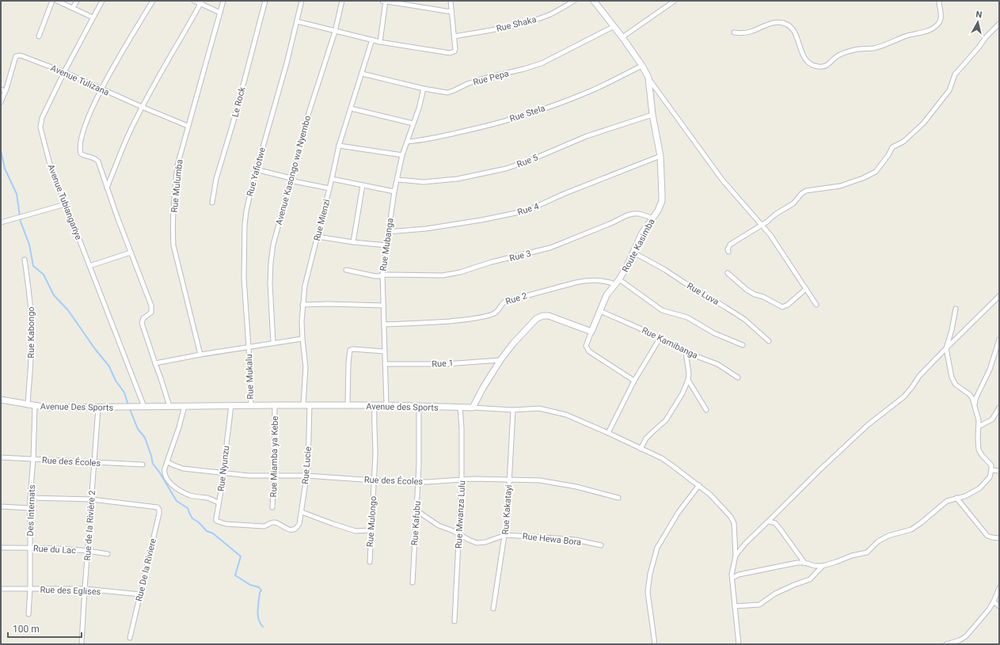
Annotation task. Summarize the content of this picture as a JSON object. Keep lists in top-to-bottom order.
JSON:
{
  "streets": {
    "street": [
      "Rue Shaka",
      "Rue Pepa",
      "Avenue Tulizana",
      "Le Rock",
      "Rue Stela",
      "Rue 5",
      "Avenue Kasongo wa Nyembo",
      "Rue Yafiotwe",
      "Rue Mulumba",
      "Avenue Tubiangariye",
      "Rue 4",
      "Rue Mienzi",
      "Rue Mubanga",
      "Route Kasimba",
      "Rue 3",
      "Rue Luva",
      "Rue 2",
      "Rue Kabongo",
      "Rue Kamibanga",
      "Rue 1",
      "Rue Mukalu",
      "Avenue Des Sports",
      "Avenue des Sports",
      "Rue Miamba ya Kebe",
      "Rue des Écoles",
      "Rue Lucie",
      "Rue Nyunzu",
      "Rue Kakatayi",
      "Des Internats",
      "Rue Mwanza Lulu",
      "Rue Mulongo",
      "Rue Kafubu",
      "Rue de la Rivière 2",
      "Rue Hewa Bora",
      "Rue du Lac",
      "Rue De la Riviere",
      "Rue des Eglises"
    ]
  },
  "crossings": [
    ["Rue Pepa", "Rue Mienzi"],
    ["Rue Pepa", "Rue Mubanga"],
    ["Rue Pepa", "Route Kasimba"],
    ["Avenue Tulizana", "Rue Mulumba"],
    ["Avenue Tulizana", "Avenue Tubiangariye"],
    ["Rue Stela", "Rue Mubanga"],
    ["Rue Stela", "Route Kasimba"],
    ["Rue 5", "Rue Mubanga"],
    ["Rue 5", "Route Kasimba"],
    ["Rue Yafiotwe", "Rue Mukalu"],
    ["Avenue Tubiangariye", "Avenue des Sports"],
    ["Rue 4", "Rue Mubanga"],
    ["Rue 4", "Route Kasimba"],
    ["Rue Mienzi", "Avenue des Sports"],
    ["Rue Mienzi", "Rue Lucie"],
    ["Rue Mubanga", "Rue 3"],
    ["Rue Mubanga", "Rue 2"],
    ["Rue Mubanga", "Rue 1"],
    ["Rue Mubanga", "Avenue des Sports"],
    ["Route Kasimba", "Rue 3"],
    ["Route Kasimba", "Rue Luva"],
    ["Route Kasimba", "Rue 2"],
    ["Route Kasimba", "Rue Kamibanga"],
    ["Rue Kabongo", "Avenue Des Sports"],
    ["Rue Kabongo", "Avenue des Sports"],
    ["Rue Mukalu", "Avenue des Sports"],
    ["Avenue Des Sports", "Avenue des Sports"],
    ["Avenue Des Sports", "Des Internats"],
    ["Avenue Des Sports", "Rue de la Rivière 2"],
    ["Avenue des Sports", "Rue Miamba ya Kebe"],
    ["Avenue des Sports", "Rue Lucie"],
    ["Avenue des Sports", "Rue Nyunzu"],
    ["Avenue des Sports", "Rue Kakatayi"],
    ["Avenue des Sports", "Rue Mwanza Lulu"],
    ["Avenue des Sports", "Rue Mulongo"],
    ["Avenue des Sports", "Rue Kafubu"],
    ["Rue Miamba ya Kebe", "Rue des Écoles"],
    ["Rue des Écoles", "Rue Lucie"],
    ["Rue des Écoles", "Rue Nyunzu"],
    ["Rue des Écoles", "Rue Kakatayi"],
    ["Rue des Écoles", "Des Internats"],
    ["Rue des Écoles", "Rue Mwanza Lulu"],
    ["Rue des Écoles", "Rue Mulongo"],
    ["Rue des Écoles", "Rue Kafubu"],
    ["Rue des Écoles", "Rue de la Rivière 2"],
    ["Rue Lucie", "Rue Nyunzu"],
    ["Rue Kakatayi", "Rue Hewa Bora"],
    ["Des Internats", "Rue du Lac"],
    ["Des Internats", "Rue des Eglises"],
    ["Rue Mwanza Lulu", "Rue Hewa Bora"],
    ["Rue Kafubu", "Rue Hewa Bora"],
    ["Rue de la Rivière 2", "Rue du Lac"],
    ["Rue de la Rivière 2", "Rue De la Riviere"],
    ["Rue de la Rivière 2", "Rue des Eglises"],
    ["Rue De la Riviere", "Rue des Eglises"]
  ],
  "scale_bar": "100 m",
  "north": "top"
}
